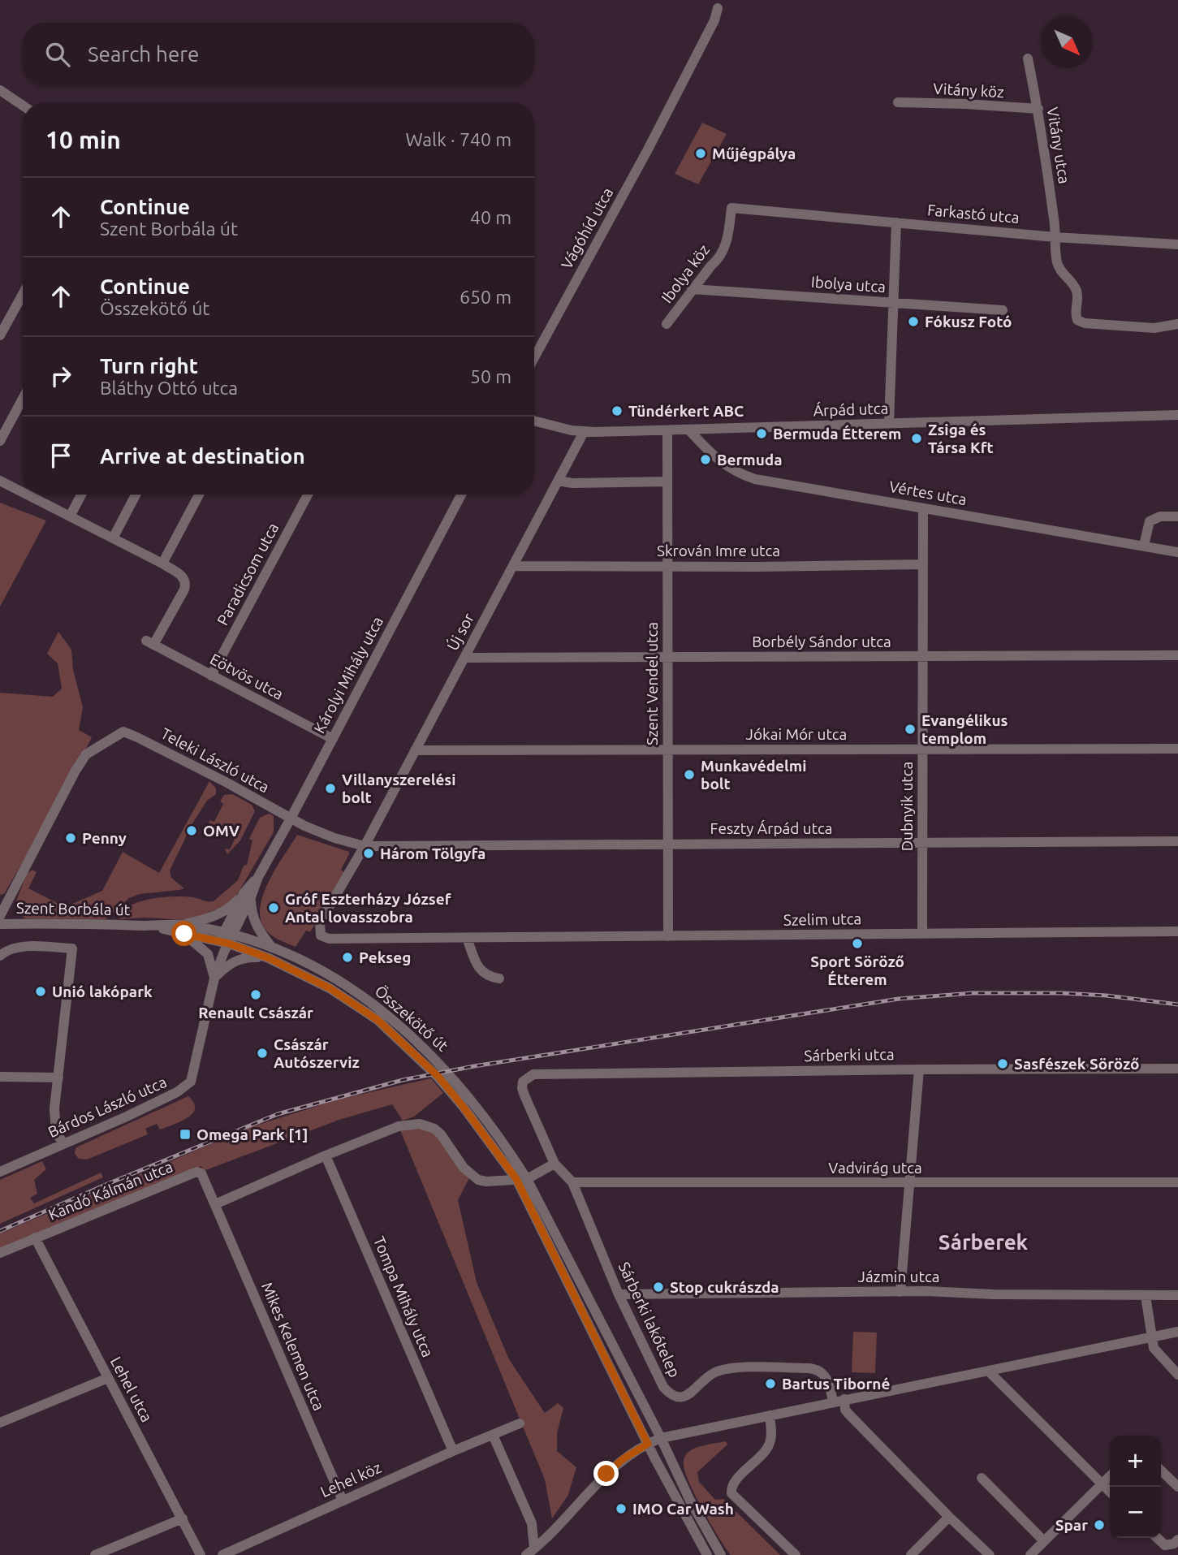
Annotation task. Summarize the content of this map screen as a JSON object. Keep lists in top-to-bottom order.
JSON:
{
  "streets": {
    "street": [
      "Vitány köz",
      "Vitány utca",
      "Farkastó utca",
      "Vágóhíd utca",
      "Ibolya köz",
      "Ibolya utca",
      "Árpád utca",
      "Vértes utca",
      "Skrován Imre utca",
      "Paradicsom utca",
      "Új sor",
      "Borbély Sándor utca",
      "Károlyi Mihály utca",
      "Eötvös utca",
      "Szent Vendel utca",
      "Jókai Mór utca",
      "Teleki László utca",
      "Dubnyik utca",
      "Feszty Árpád utca",
      "Szent Borbála út",
      "Szelim utca",
      "Összekötő út",
      "Sárberki utca",
      "Bárdos László utca",
      "Vadvirág utca",
      "Kandó Kálmán utca",
      "Jázmin utca",
      "Tompa Mihály utca",
      "Sárberki lakótelep",
      "Mikes Kelemen utca",
      "Lehel utca",
      "Lehel köz"
    ]
  },
  "crossings": [
    ["Vitány köz", "Vitány utca"],
    ["Vitány utca", "Farkastó utca"],
    ["Farkastó utca", "Ibolya köz"],
    ["Ibolya köz", "Ibolya utca"],
    ["Árpád utca", "Vértes utca"],
    ["Árpád utca", "Új sor"],
    ["Árpád utca", "Szent Vendel utca"],
    ["Vértes utca", "Dubnyik utca"],
    ["Skrován Imre utca", "Új sor"],
    ["Skrován Imre utca", "Szent Vendel utca"],
    ["Skrován Imre utca", "Dubnyik utca"],
    ["Paradicsom utca", "Eötvös utca"],
    ["Új sor", "Borbély Sándor utca"],
    ["Új sor", "Jókai Mór utca"],
    ["Új sor", "Teleki László utca"],
    ["Új sor", "Feszty Árpád utca"],
    ["Új sor", "Szelim utca"],
    ["Borbély Sándor utca", "Szent Vendel utca"],
    ["Borbély Sándor utca", "Dubnyik utca"],
    ["Károlyi Mihály utca", "Eötvös utca"],
    ["Károlyi Mihály utca", "Teleki László utca"],
    ["Károlyi Mihály utca", "Szent Borbála út"],
    ["Károlyi Mihály utca", "Összekötő út"],
    ["Károlyi Mihály utca", "Bárdos László utca"],
    ["Szent Vendel utca", "Jókai Mór utca"],
    ["Szent Vendel utca", "Feszty Árpád utca"],
    ["Szent Vendel utca", "Szelim utca"],
    ["Jókai Mór utca", "Dubnyik utca"],
    ["Teleki László utca", "Feszty Árpád utca"],
    ["Dubnyik utca", "Feszty Árpád utca"],
    ["Dubnyik utca", "Szelim utca"],
    ["Szent Borbála út", "Összekötő út"],
    ["Sárberki utca", "Sárberki lakótelep"],
    ["Vadvirág utca", "Sárberki lakótelep"],
    ["Kandó Kálmán utca", "Mikes Kelemen utca"],
    ["Kandó Kálmán utca", "Lehel utca"],
    ["Jázmin utca", "Sárberki lakótelep"],
    ["Tompa Mihály utca", "Lehel köz"],
    ["Mikes Kelemen utca", "Lehel köz"]
  ],
  "districts": ["Sárberek"],
  "places": {
    "other": [
      "Műjégpálya",
      "Fókusz Fotó",
      "Tündérkert ABC",
      "Bermuda Étterem",
      "Zsiga és Társa Kft",
      "Bermuda",
      "Evangélikus templom",
      "Munkavédelmi bolt",
      "Villanyszerelési bolt",
      "OMV",
      "Penny",
      "Három Tölgyfa",
      "Gróf Eszterházy József Antal lovasszobra",
      "Sport Söröző Étterem",
      "Pekseg",
      "Unió lakópark",
      "Renault Császár",
      "Császár Autószerviz",
      "Sasfészek Söröző",
      "Stop cukrászda",
      "Bartus Tiborné",
      "IMO Car Wash",
      "Spar"
    ],
    "transit": ["Omega Park [1]"]
  },
  "north": "bottom right",
  "page": {
    "search": "Search here",
    "heading": ["10 min", "Walk · 740 m"],
    "list": [
      ["Continue", "Szent Borbála út", "40 m"],
      ["Continue", "Összekötő út", "650 m"],
      ["Turn right", "Bláthy Ottó utca", "50 m"],
      "Arrive at destination"
    ],
    "map_buttons": ["+", "−"]
  }
}
